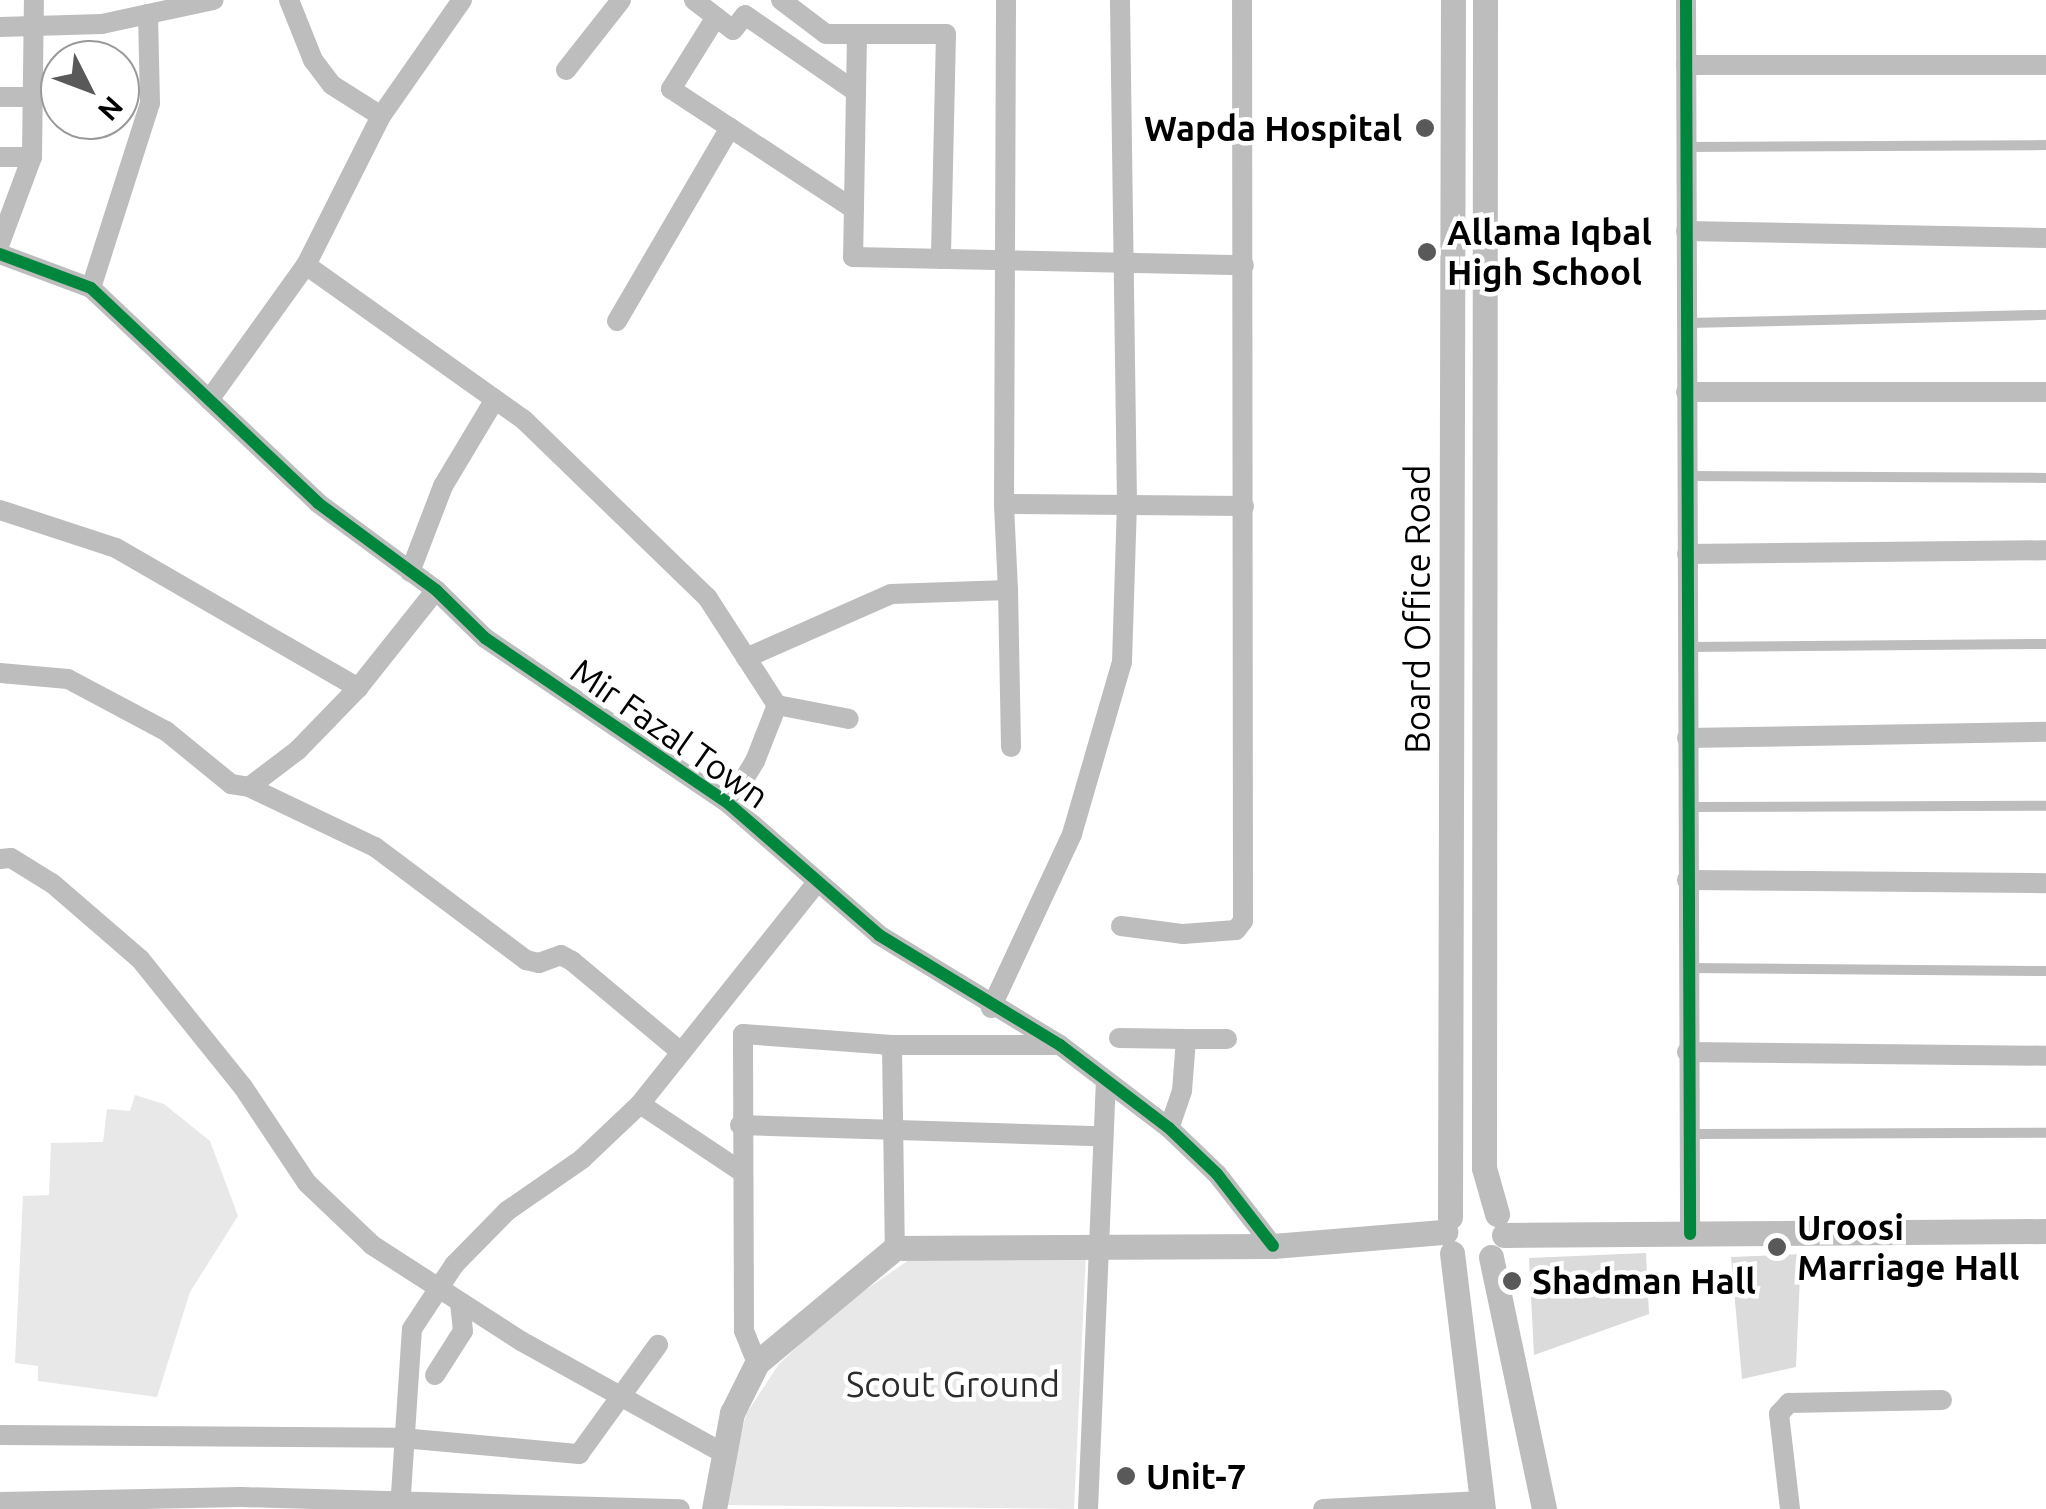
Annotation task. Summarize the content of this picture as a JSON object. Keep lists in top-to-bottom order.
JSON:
{
  "streets": {
    "street": ["Board Office Road", "Mir Fazal Town"]
  },
  "parks": ["Scout Ground"],
  "places": [
    "Wapda Hospital",
    "Allama Iqbal High School",
    "Uroosi Marriage Hall",
    "Shadman Hall",
    "Unit-7"
  ],
  "north": "bottom right"
}
